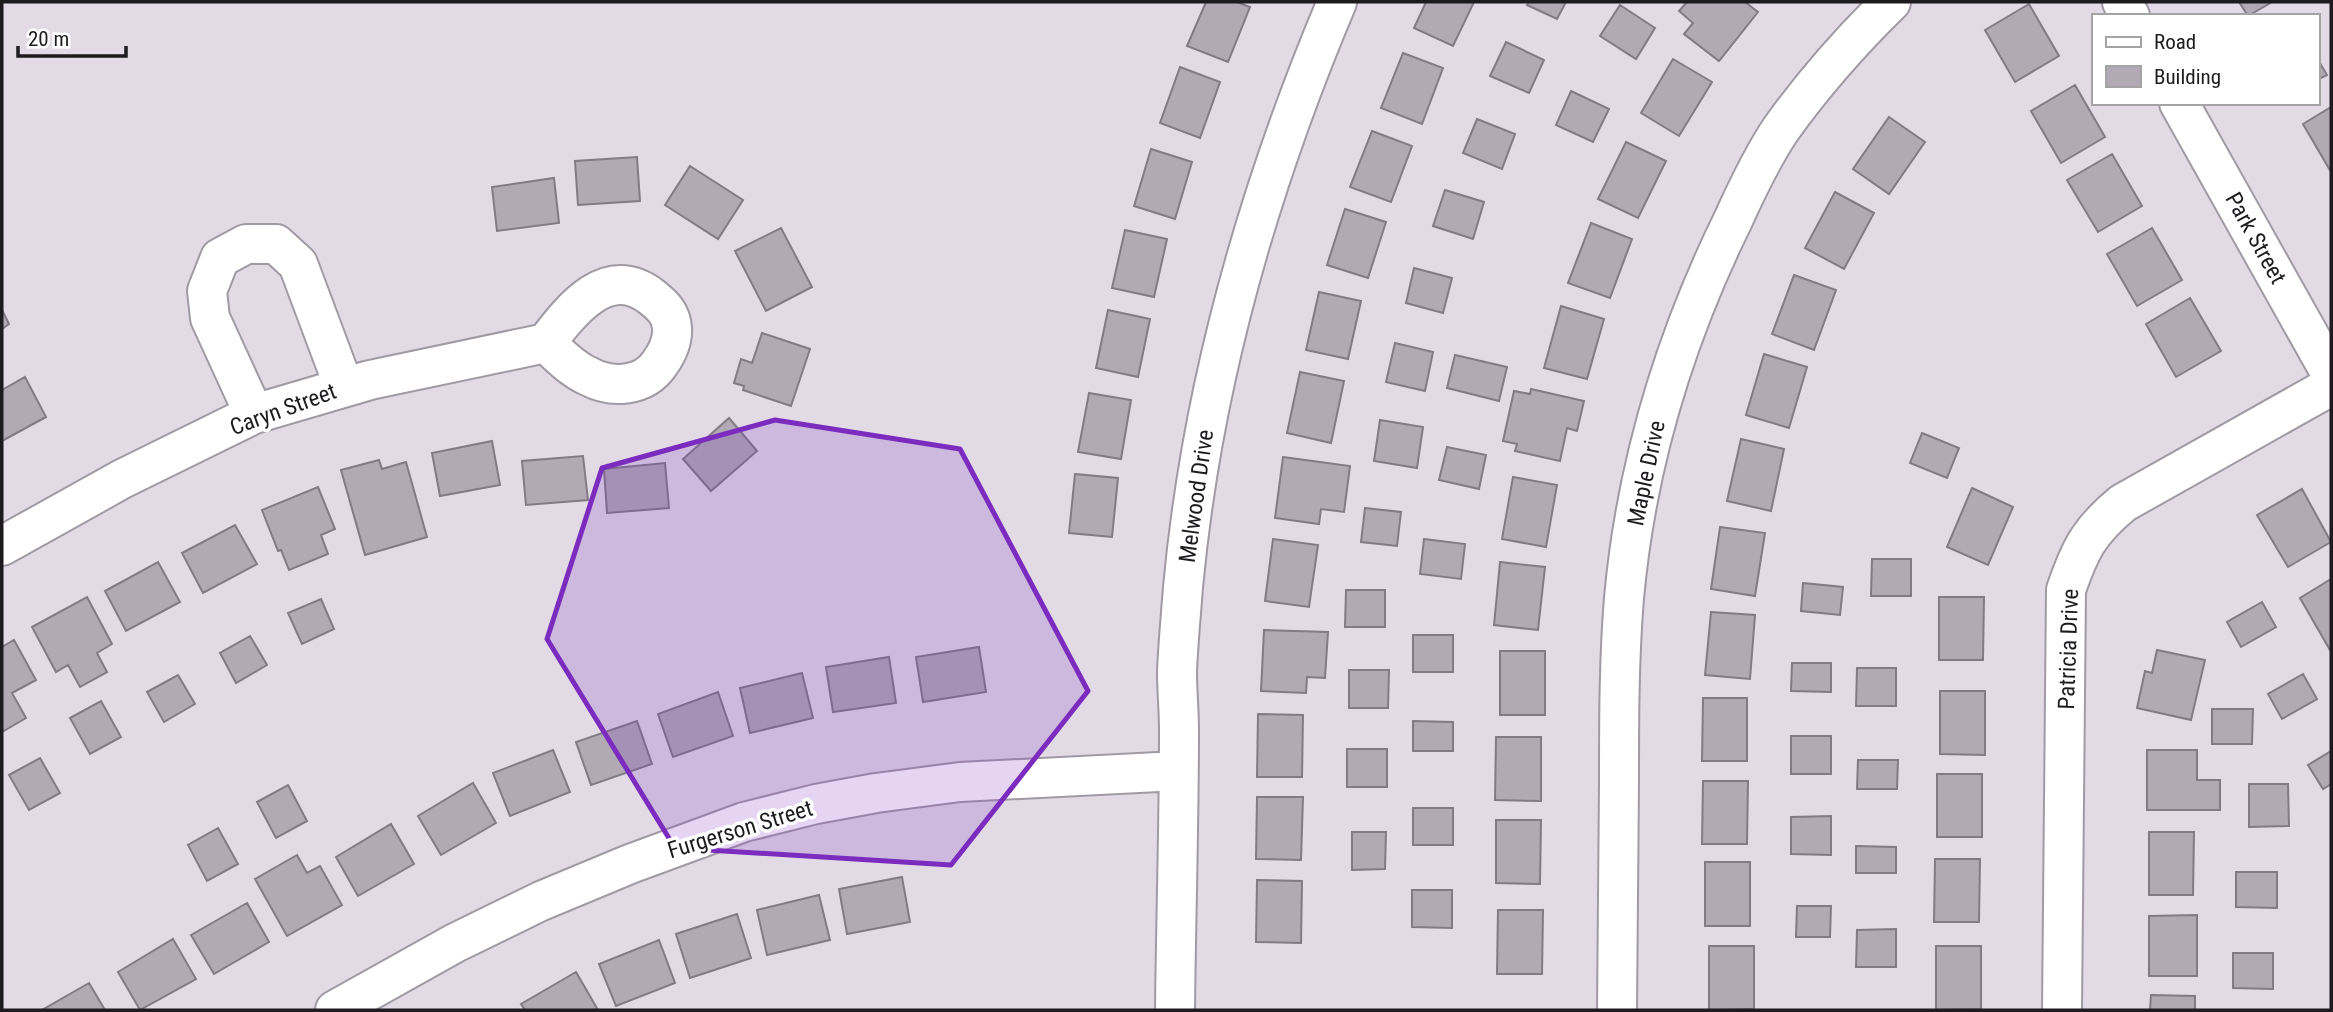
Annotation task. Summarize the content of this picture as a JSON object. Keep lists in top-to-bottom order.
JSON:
{
  "streets": {
    "street": [
      "Park Street",
      "Caryn Street",
      "Maple Drive",
      "Melwood Drive",
      "Patricia Drive",
      "Furgerson Street"
    ]
  },
  "crossings": [
    ["Melwood Drive", "Furgerson Street"]
  ],
  "legend": ["Road", "Building"],
  "scale_bar": "20 m"
}
